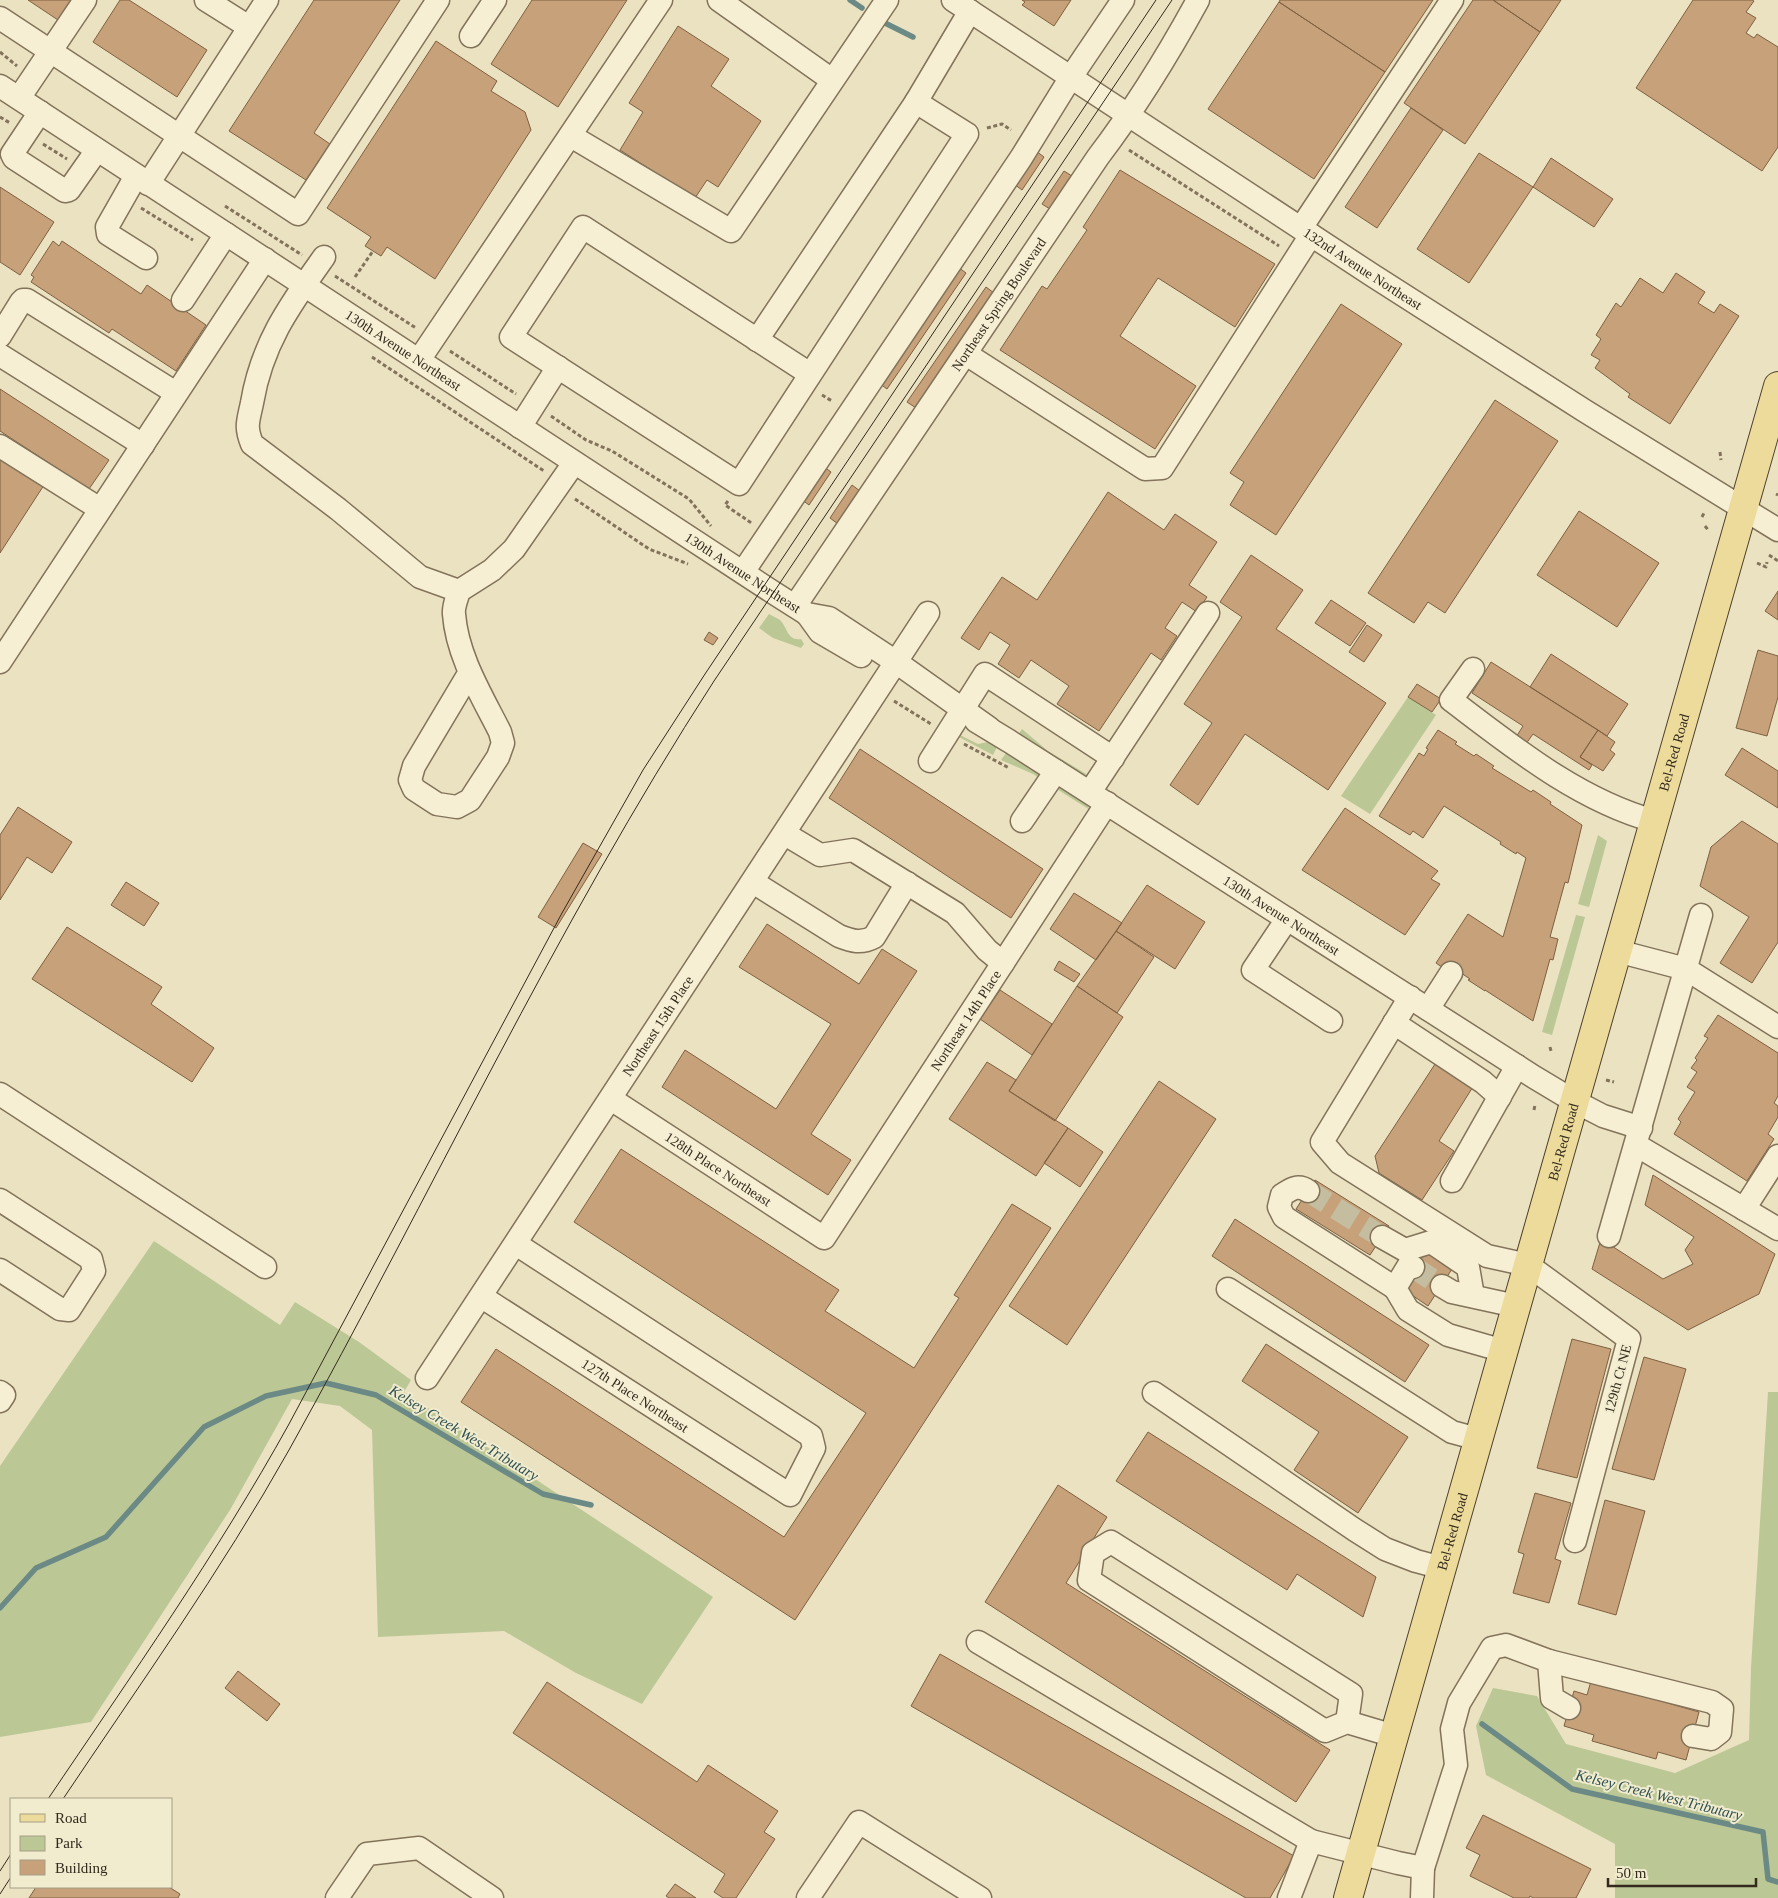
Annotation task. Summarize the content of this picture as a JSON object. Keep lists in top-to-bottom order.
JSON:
{
  "streets": {
    "main road": ["Bel-Red Road"],
    "street": [
      "132nd Avenue Northeast",
      "Northeast Spring Boulevard",
      "130th Avenue Northeast",
      "Northeast 14th Place",
      "Northeast 15th Place",
      "128th Place Northeast",
      "129th Ct NE",
      "127th Place Northeast"
    ]
  },
  "crossings": [
    ["132nd Avenue Northeast", "Northeast Spring Boulevard"],
    ["132nd Avenue Northeast", "Bel-Red Road"],
    ["Northeast Spring Boulevard", "130th Avenue Northeast"],
    ["130th Avenue Northeast", "Bel-Red Road"],
    ["130th Avenue Northeast", "Northeast 14th Place"],
    ["130th Avenue Northeast", "Northeast 15th Place"],
    ["Bel-Red Road", "129th Ct NE"],
    ["Northeast 14th Place", "128th Place Northeast"],
    ["Northeast 15th Place", "128th Place Northeast"],
    ["Northeast 15th Place", "127th Place Northeast"]
  ],
  "water": ["Kelsey Creek West Tributary"],
  "legend": ["Road", "Park", "Building"],
  "scale_bar": "50 m"
}
